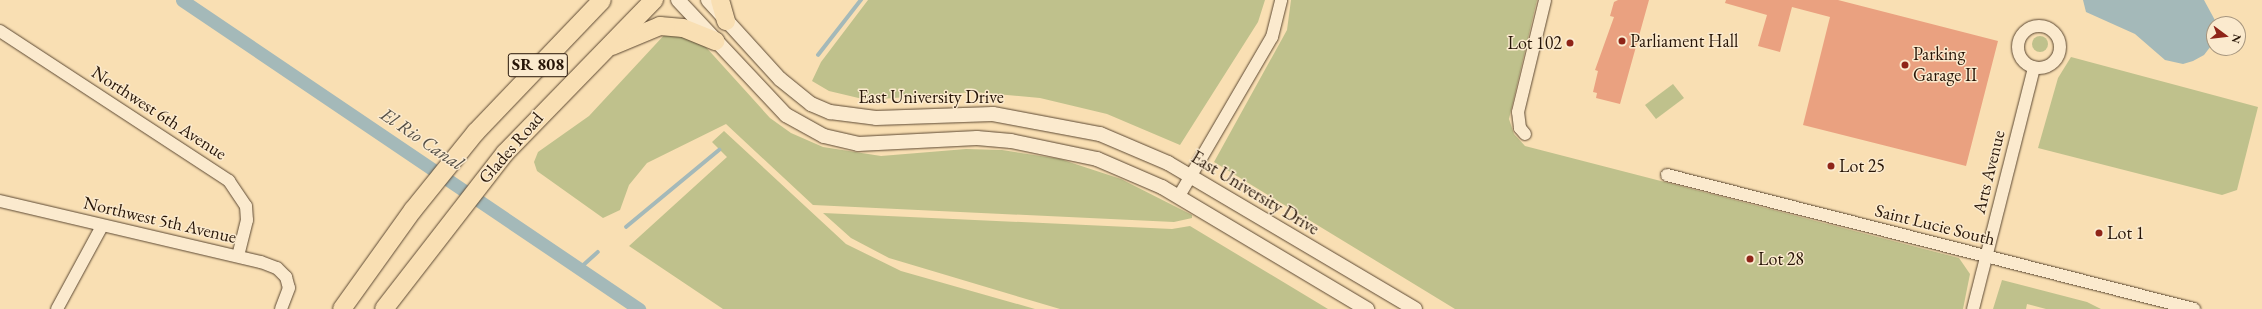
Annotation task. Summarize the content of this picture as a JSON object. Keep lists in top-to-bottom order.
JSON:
{
  "streets": {
    "main road": ["SR 808", "Glades Road"],
    "street": [
      "East University Drive",
      "Northwest 6th Avenue",
      "Arts Avenue",
      "Northwest 5th Avenue",
      "Saint Lucie South"
    ]
  },
  "crossings": [
    ["Northwest 6th Avenue", "Northwest 5th Avenue"],
    ["Arts Avenue", "Saint Lucie South"]
  ],
  "water": ["El Rio Canal"],
  "places": [
    "Parliament Hall",
    "Lot 102",
    "Parking Garage II",
    "Lot 25",
    "Lot 1",
    "Lot 28"
  ],
  "north": "right"
}
